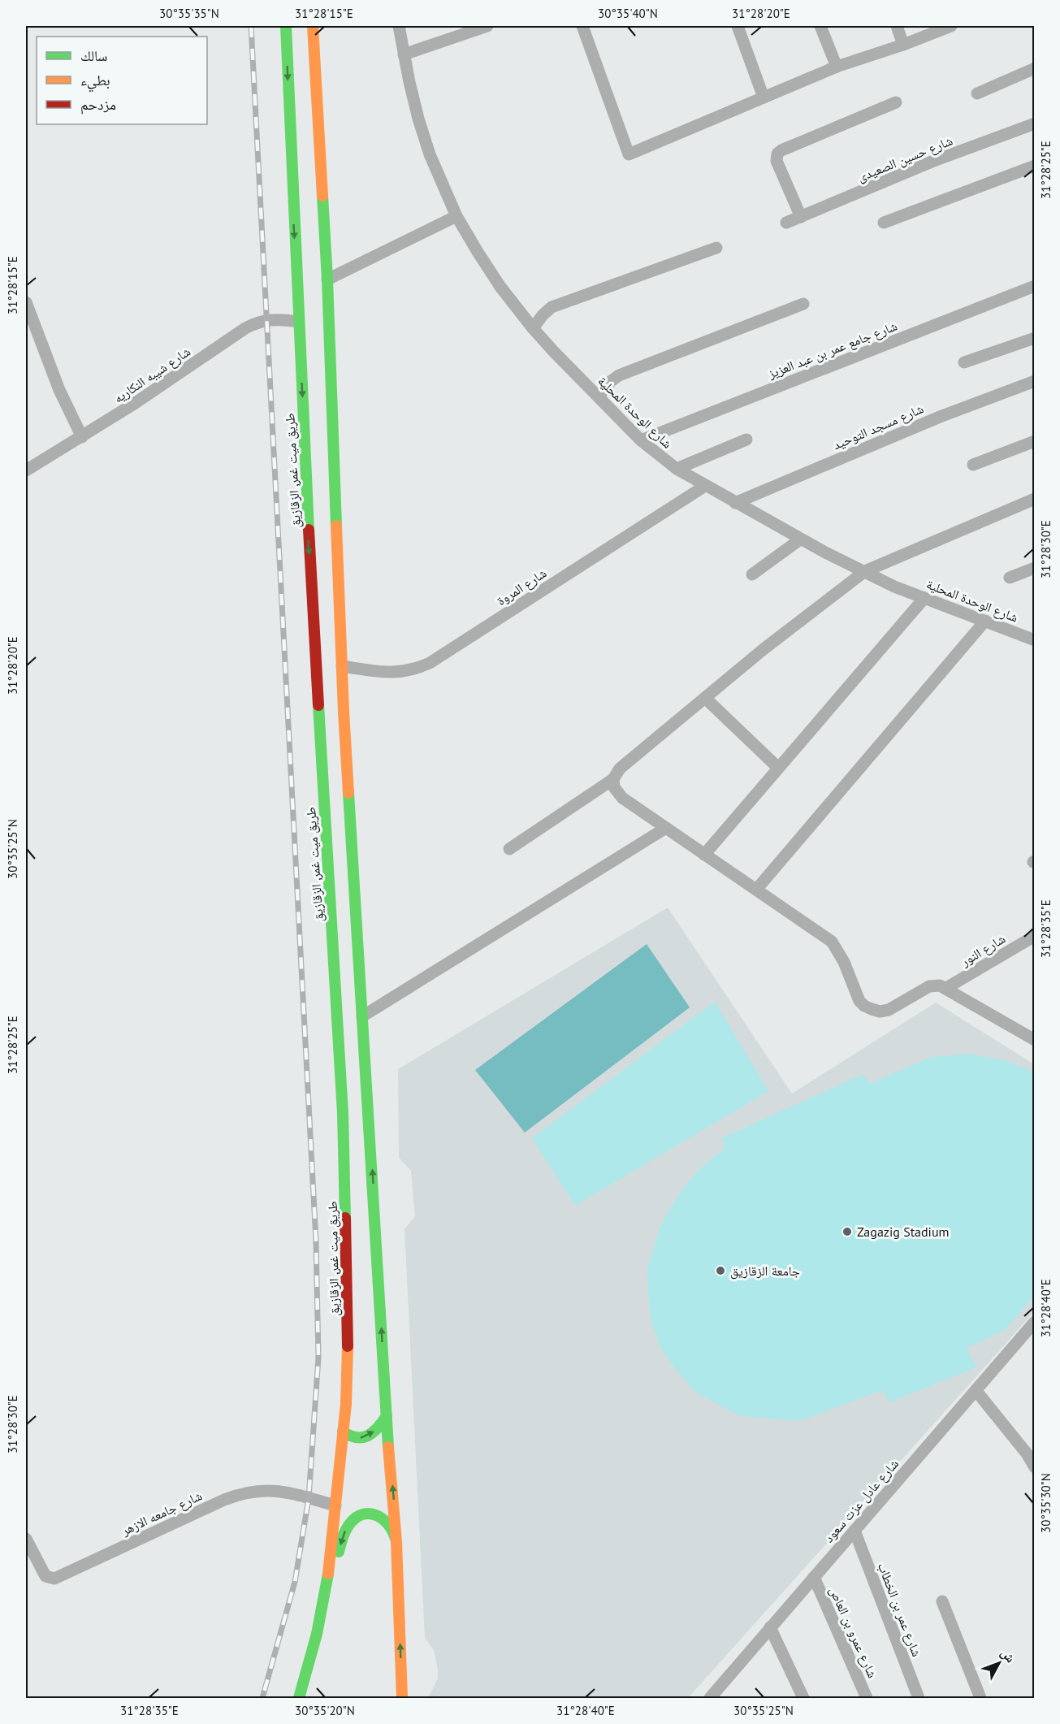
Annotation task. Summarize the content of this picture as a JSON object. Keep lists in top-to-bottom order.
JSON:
{
  "streets": {
    "highway": ["طريق ميت غمر, الزقازيق"],
    "street": [
      "شارع حسين الصعيدى",
      "شارع جامع عمر بن عبد العزيز",
      "شارع شيبه النكاريه",
      "شارع الوحدة المحلية",
      "شارع مسجد التوحيد",
      "شارع المروة",
      "شارع النور",
      "شارع عادل عزت سعود",
      "شارع جامعه الازهر",
      "شارع عمر بن الخطاب",
      "شارع عمرو بن العاص"
    ]
  },
  "crossings": [
    ["شارع جامع عمر بن عبد العزيز", "شارع الوحدة المحلية"],
    ["شارع شيبه النكاريه", "طريق ميت غمر, الزقازيق"],
    ["شارع الوحدة المحلية", "شارع مسجد التوحيد"],
    ["شارع الوحدة المحلية", "شارع المروة"],
    ["طريق ميت غمر, الزقازيق", "شارع جامعه الازهر"],
    ["شارع عادل عزت سعود", "شارع عمر بن الخطاب"],
    ["شارع عادل عزت سعود", "شارع عمرو بن العاص"]
  ],
  "places": ["Zagazig Stadium", "جامعة الزقازيق"],
  "legend": ["سالك", "بطيء", "مزدحم"],
  "north": "top right",
  "coordinates": [
    "30°35'35\"N",
    "31°28'15\"E",
    "30°35'40\"N",
    "31°28'20\"E",
    "31°28'25\"E",
    "31°28'30\"E",
    "30°35'25\"N",
    "31°28'35\"E",
    "31°28'40\"E",
    "30°35'30\"N",
    "30°35'20\"N"
  ]
}
